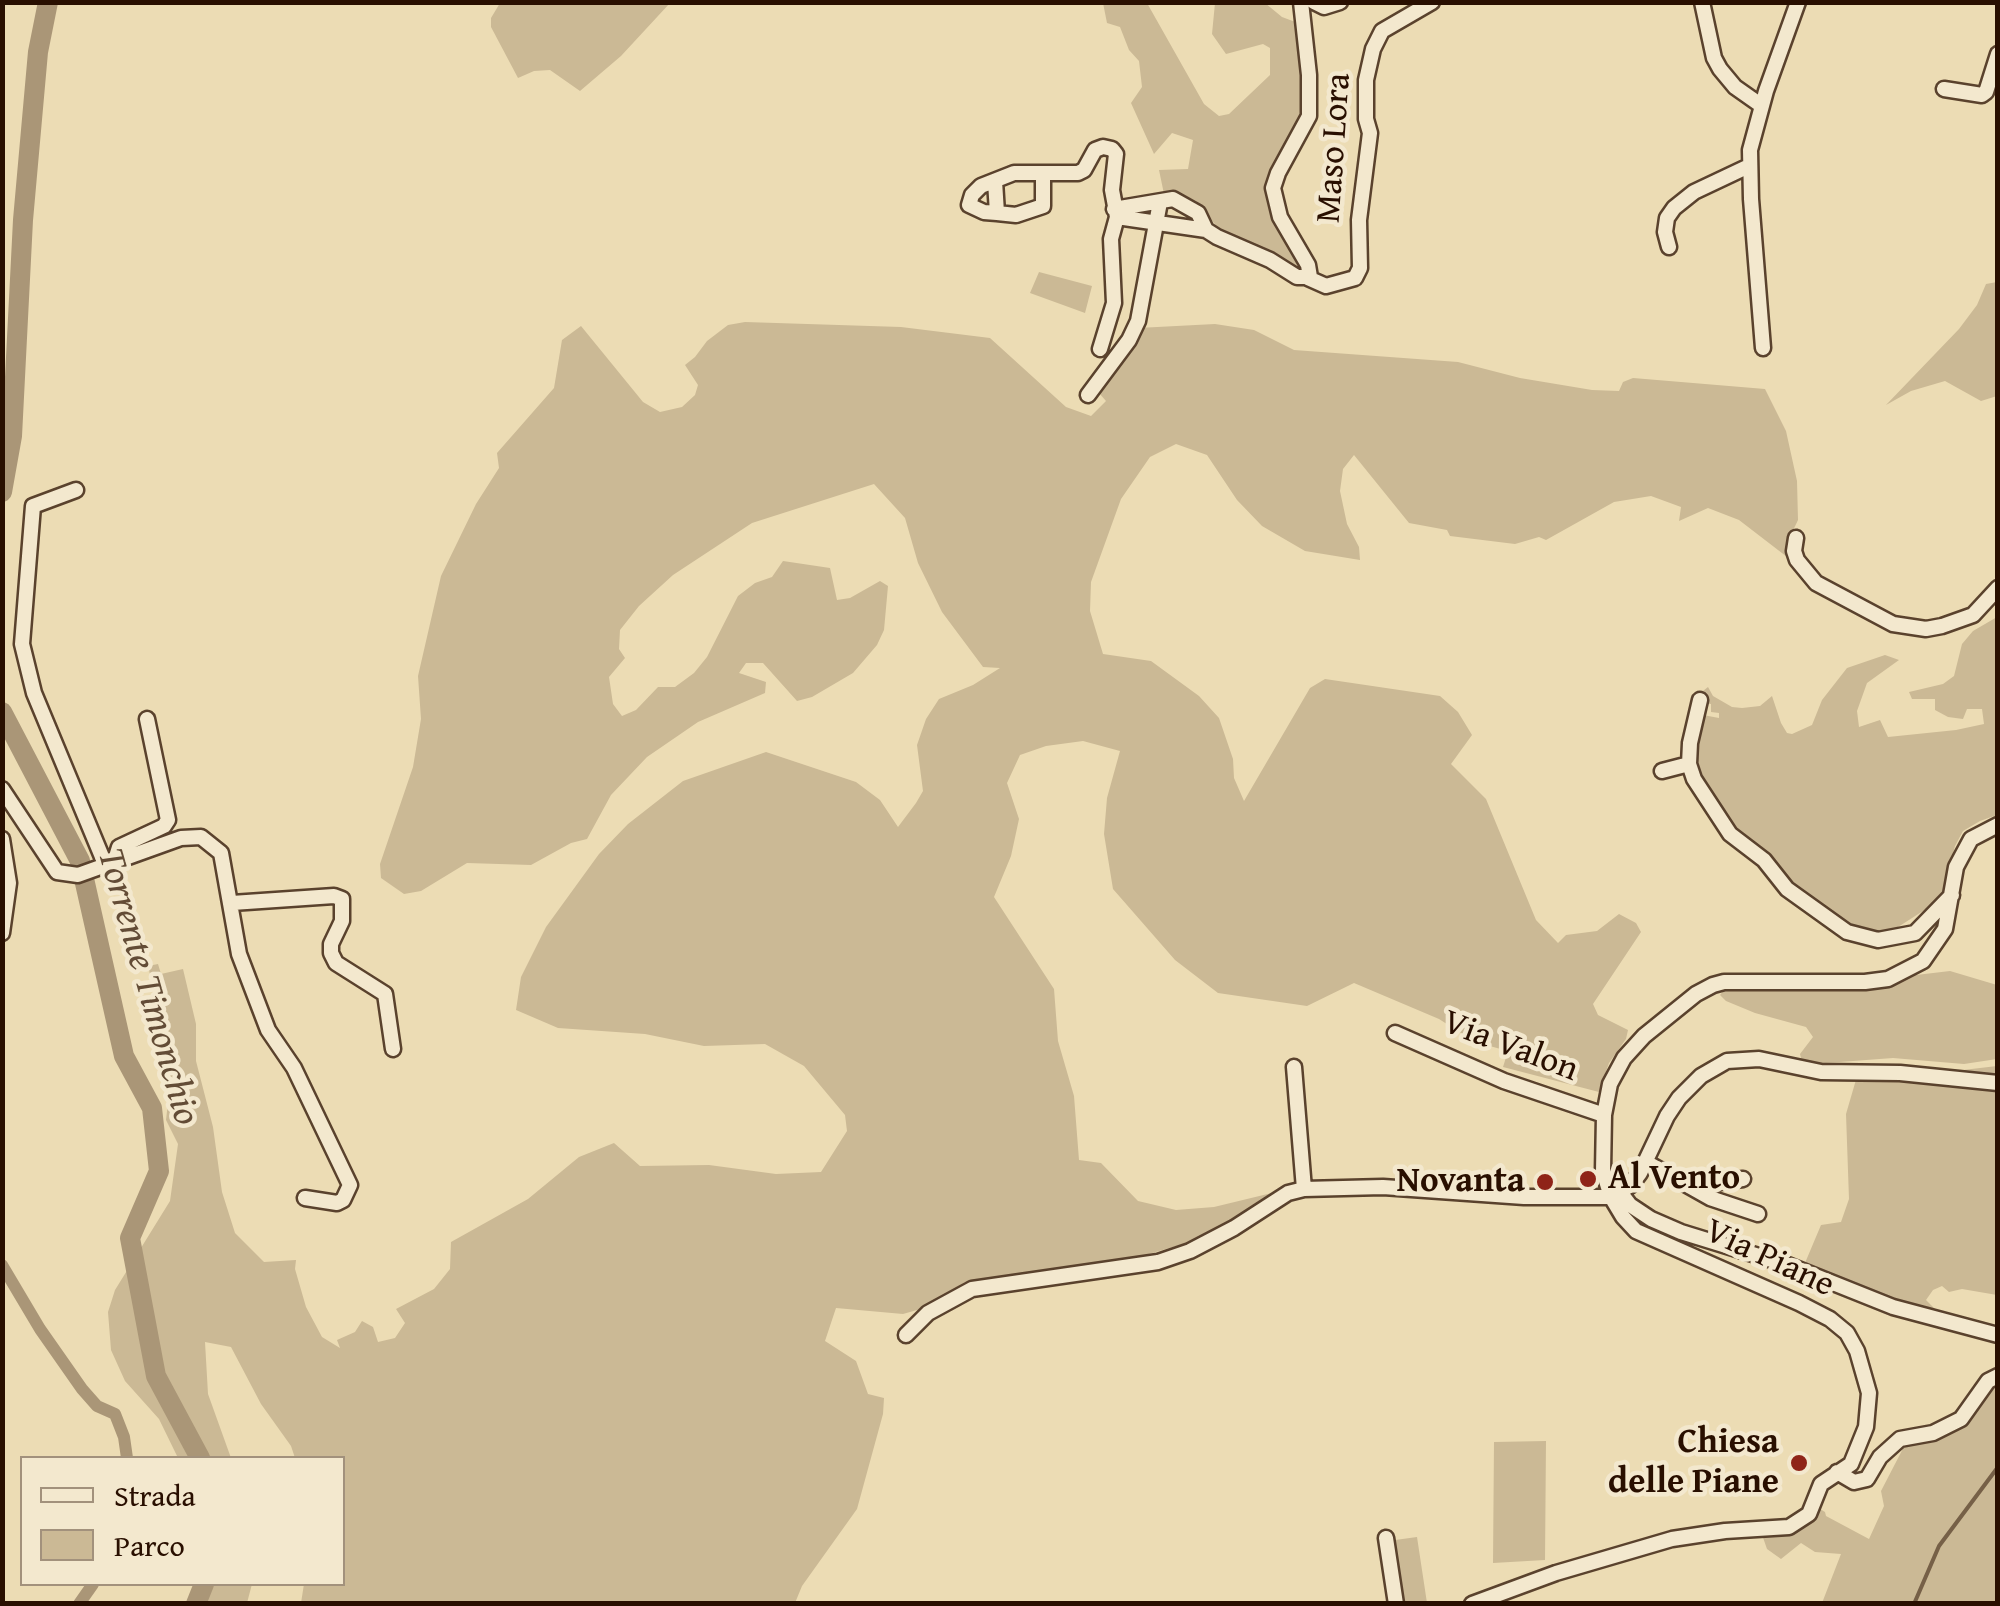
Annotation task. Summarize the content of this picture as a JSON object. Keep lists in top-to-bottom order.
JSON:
{
  "streets": {
    "street": ["Maso Lora", "Via Valon", "Via Piane"]
  },
  "water": ["Torrente Timonchio"],
  "places": ["Al Vento", "Novanta", "Chiesa delle Piane"],
  "legend": ["Strada", "Parco"]
}
